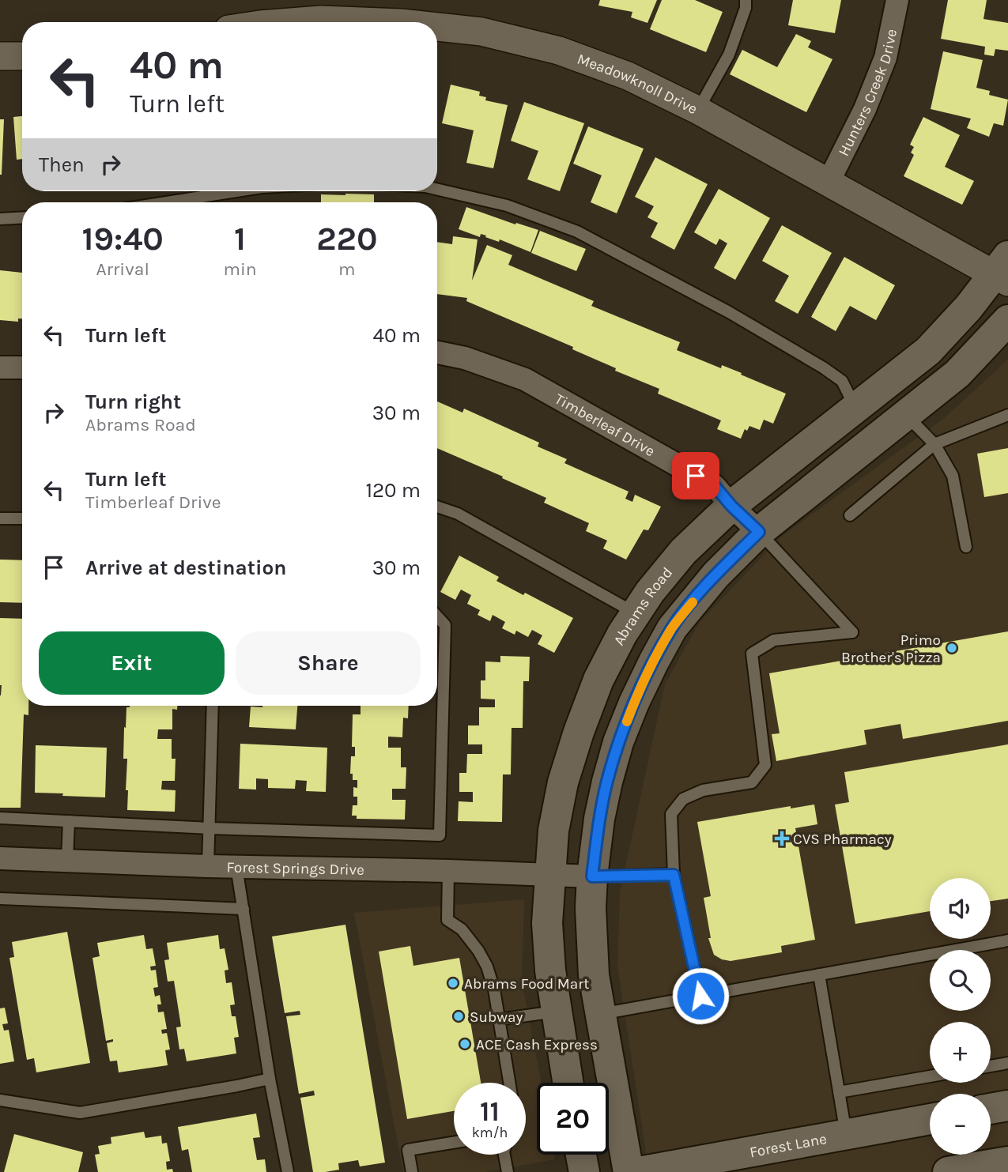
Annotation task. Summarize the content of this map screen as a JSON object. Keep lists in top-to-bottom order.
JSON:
{
  "streets": {
    "main road": ["Abrams Road", "Forest Lane"],
    "street": [
      "Meadowknoll Drive",
      "Hunters Creek Drive",
      "Timberleaf Drive",
      "Forest Springs Drive"
    ]
  },
  "crossings": [
    ["Meadowknoll Drive", "Hunters Creek Drive"],
    ["Meadowknoll Drive", "Abrams Road"],
    ["Timberleaf Drive", "Abrams Road"],
    ["Abrams Road", "Forest Springs Drive"]
  ],
  "places": {
    "other": [
      "Primo Brother's Pizza",
      "Abrams Food Mart",
      "Subway",
      "ACE Cash Express"
    ],
    "health": ["CVS Pharmacy"]
  },
  "page": {
    "turn": ["40 m", "Turn left"],
    "then": "Then",
    "eta": [
      "19:40",
      "Arrival",
      "1",
      "min",
      "220",
      "m"
    ],
    "list": [
      {
        "name": "Turn left",
        "value": "40 m"
      },
      {
        "name": "Turn right",
        "note": "Abrams Road",
        "value": "30 m"
      },
      {
        "name": "Turn left",
        "note": "Timberleaf Drive",
        "value": "120 m"
      },
      {
        "name": "Arrive at destination",
        "value": "30 m"
      }
    ],
    "buttons": ["Exit", "Share"],
    "map_buttons": ["+", "−"],
    "speed": "11 km/h",
    "limit": "20"
  }
}
